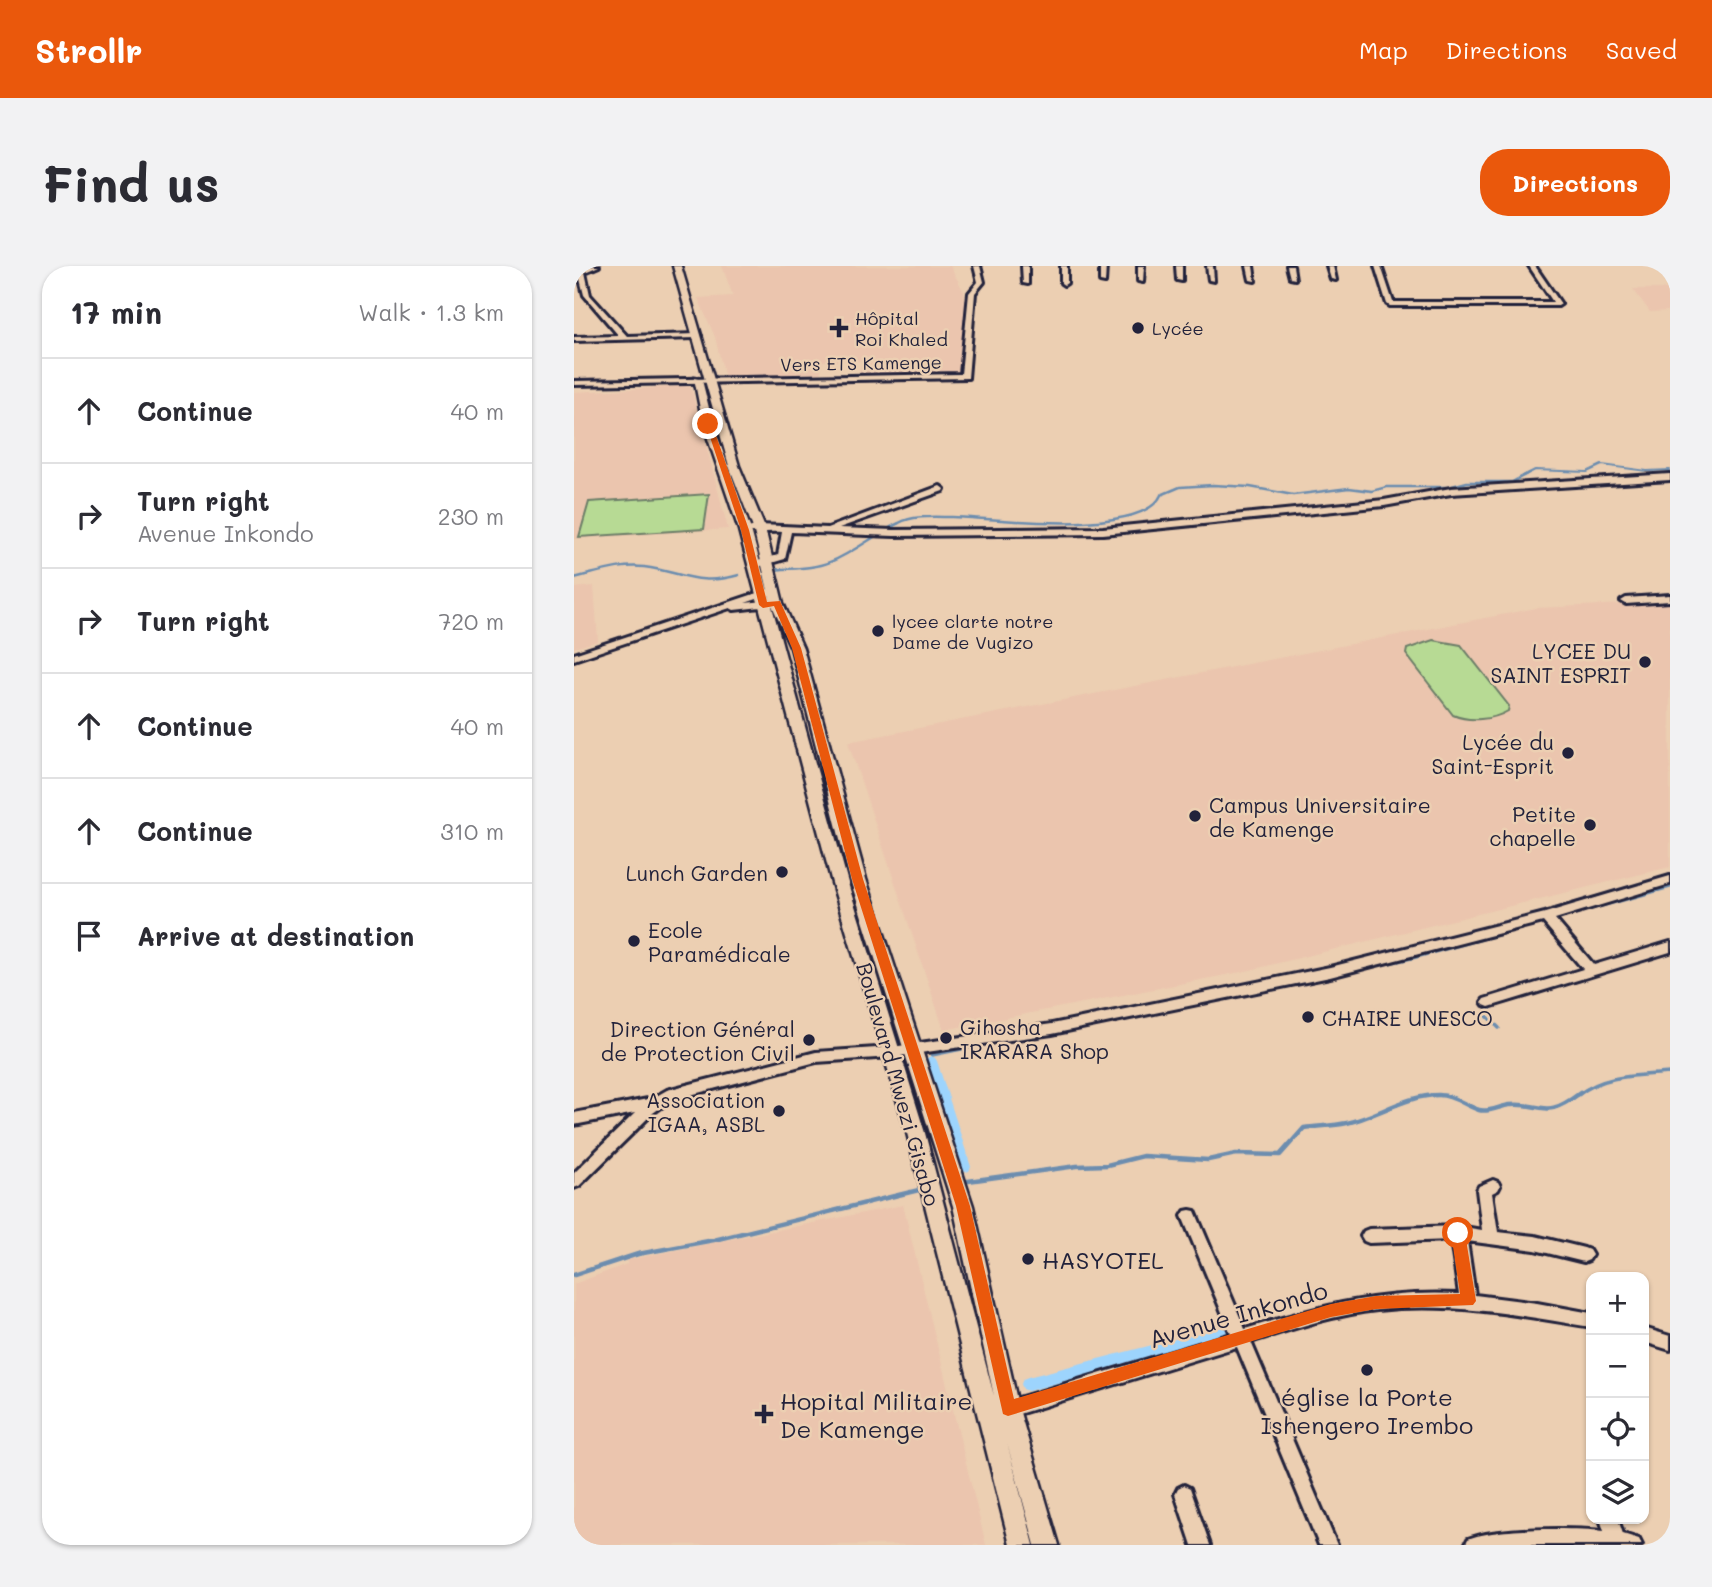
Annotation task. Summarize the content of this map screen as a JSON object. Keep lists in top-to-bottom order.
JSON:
{
  "streets": {
    "main road": ["Boulevard Mwezi Gisabo"],
    "street": ["Vers ETS Kamenge", "Avenue Inkondo"]
  },
  "crossings": [
    ["Vers ETS Kamenge", "Boulevard Mwezi Gisabo"],
    ["Boulevard Mwezi Gisabo", "Avenue Inkondo"]
  ],
  "places": {
    "health": ["Hôpital Roi Khaled", "Hopital Militaire De Kamenge"],
    "other": [
      "Lycée",
      "lycee clarte notre Dame de Vugizo",
      "LYCEE DU SAINT ESPRIT",
      "Lycée du Saint-Esprit",
      "Campus Universitaire de Kamenge",
      "Petite chapelle",
      "Lunch Garden",
      "Ecole Paramédicale",
      "CHAIRE UNESCO",
      "Gihosha IRARARA Shop",
      "Direction Général de Protection Civil",
      "Association IGAA, ASBL",
      "HASYOTEL",
      "église la Porte Ishengero Irembo"
    ]
  },
  "page": {
    "header": "Strollr",
    "nav": ["Map", "Directions", "Saved"],
    "buttons": "Directions",
    "title": "Find us",
    "heading": ["17 min", "Walk · 1.3 km"],
    "list": [
      ["Continue", "40 m"],
      ["Turn right", "Avenue Inkondo", "230 m"],
      ["Turn right", "720 m"],
      ["Continue", "40 m"],
      ["Continue", "310 m"],
      "Arrive at destination"
    ],
    "map_buttons": ["+", "−"]
  }
}
